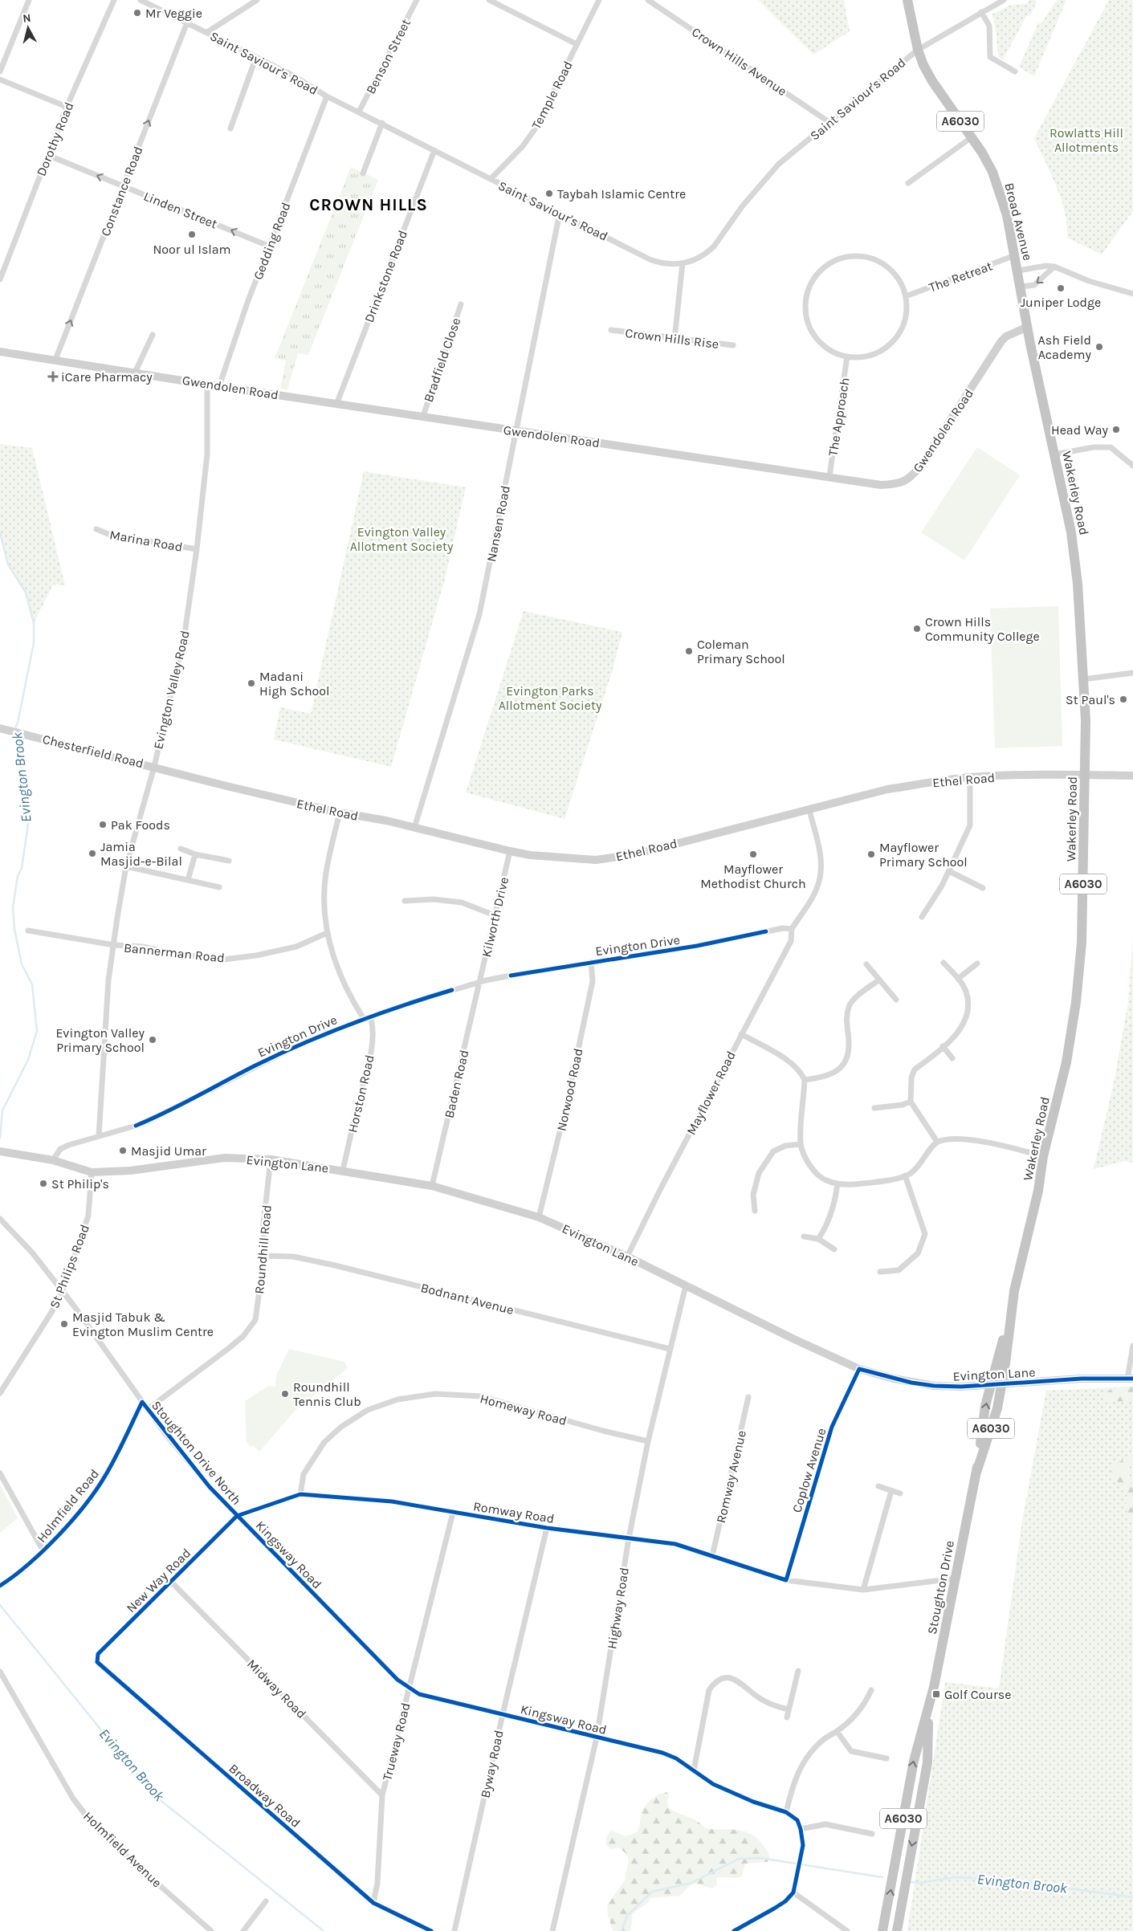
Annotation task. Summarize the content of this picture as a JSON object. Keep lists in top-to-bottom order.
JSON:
{
  "streets": {
    "highway": [
      "A6030",
      "Broad Avenue",
      "Wakerley Road",
      "Stoughton Drive"
    ],
    "street": [
      "Benson Street",
      "Crown Hills Avenue",
      "Saint Saviour's Road",
      "Temple Road",
      "Dorothy Road",
      "Constance Road",
      "Linden Street",
      "Gedding Road",
      "Drinkstone Road",
      "The Retreat",
      "Crown Hills Rise",
      "Bradfield Close",
      "Gwendolen Road",
      "The Approach",
      "Nansen Road",
      "Marina Road",
      "Evington Valley Road",
      "Chesterfield Road",
      "Ethel Road",
      "Kilworth Drive",
      "Evington Drive",
      "Bannerman Road",
      "Baden Road",
      "Norwood Road",
      "Mayflower Road",
      "Horston Road",
      "Evington Lane",
      "Roundhill Road",
      "St Philips Road",
      "Bodnant Avenue",
      "Homeway Road",
      "Stoughton Drive North",
      "Coplow Avenue",
      "Romway Avenue",
      "Holmfield Road",
      "Romway Road",
      "Kingsway Road",
      "New Way Road",
      "Highway Road",
      "Midway Road",
      "Trueway Road",
      "Byway Road",
      "Broadway Road",
      "Holmfield Avenue"
    ]
  },
  "crossings": [
    ["Benson Street", "Saint Saviour's Road"],
    ["Crown Hills Avenue", "Saint Saviour's Road"],
    ["Saint Saviour's Road", "Temple Road"],
    ["Saint Saviour's Road", "Constance Road"],
    ["Saint Saviour's Road", "Broad Avenue"],
    ["Saint Saviour's Road", "Gedding Road"],
    ["Saint Saviour's Road", "Drinkstone Road"],
    ["Saint Saviour's Road", "Nansen Road"],
    ["Dorothy Road", "Linden Street"],
    ["Constance Road", "Linden Street"],
    ["Constance Road", "Gwendolen Road"],
    ["Linden Street", "Gedding Road"],
    ["Broad Avenue", "The Retreat"],
    ["Broad Avenue", "Gwendolen Road"],
    ["Broad Avenue", "Wakerley Road"],
    ["Gedding Road", "Gwendolen Road"],
    ["Drinkstone Road", "Gwendolen Road"],
    ["The Retreat", "The Approach"],
    ["Bradfield Close", "Gwendolen Road"],
    ["Gwendolen Road", "The Approach"],
    ["Gwendolen Road", "Wakerley Road"],
    ["Gwendolen Road", "Nansen Road"],
    ["Gwendolen Road", "Evington Valley Road"],
    ["Wakerley Road", "Ethel Road"],
    ["Wakerley Road", "Evington Lane"],
    ["Wakerley Road", "Stoughton Drive"],
    ["Nansen Road", "Ethel Road"],
    ["Marina Road", "Evington Valley Road"],
    ["Evington Valley Road", "Chesterfield Road"],
    ["Evington Valley Road", "Ethel Road"],
    ["Evington Valley Road", "Evington Drive"],
    ["Evington Valley Road", "Bannerman Road"],
    ["Chesterfield Road", "Ethel Road"],
    ["Ethel Road", "Kilworth Drive"],
    ["Kilworth Drive", "Evington Drive"],
    ["Kilworth Drive", "Baden Road"],
    ["Evington Drive", "Baden Road"],
    ["Evington Drive", "Norwood Road"],
    ["Evington Drive", "Mayflower Road"],
    ["Evington Drive", "Horston Road"],
    ["Evington Drive", "Evington Lane"],
    ["Baden Road", "Evington Lane"],
    ["Norwood Road", "Evington Lane"],
    ["Mayflower Road", "Evington Lane"],
    ["Horston Road", "Evington Lane"],
    ["Evington Lane", "Roundhill Road"],
    ["Evington Lane", "St Philips Road"],
    ["Evington Lane", "Coplow Avenue"],
    ["Evington Lane", "Stoughton Drive"],
    ["Evington Lane", "Highway Road"],
    ["Roundhill Road", "Bodnant Avenue"],
    ["Roundhill Road", "Stoughton Drive North"],
    ["St Philips Road", "Stoughton Drive North"],
    ["Bodnant Avenue", "Highway Road"],
    ["Homeway Road", "Romway Road"],
    ["Homeway Road", "Highway Road"],
    ["Stoughton Drive North", "Holmfield Road"],
    ["Stoughton Drive North", "Romway Road"],
    ["Stoughton Drive North", "Kingsway Road"],
    ["Stoughton Drive North", "New Way Road"],
    ["Coplow Avenue", "Romway Road"],
    ["Romway Avenue", "Romway Road"],
    ["Romway Road", "Kingsway Road"],
    ["Romway Road", "New Way Road"],
    ["Romway Road", "Stoughton Drive"],
    ["Romway Road", "Highway Road"],
    ["Romway Road", "Trueway Road"],
    ["Romway Road", "Byway Road"],
    ["Kingsway Road", "New Way Road"],
    ["Kingsway Road", "Highway Road"],
    ["Kingsway Road", "Trueway Road"],
    ["Kingsway Road", "Byway Road"],
    ["New Way Road", "Midway Road"],
    ["New Way Road", "Broadway Road"],
    ["Midway Road", "Trueway Road"],
    ["Trueway Road", "Broadway Road"]
  ],
  "one_way": ["Constance Road", "Linden Street"],
  "districts": ["CROWN HILLS"],
  "water": ["Evington Brook"],
  "parks": ["Rowlatts Hill Allotments", "Evington Valley Allotment Society", "Evington Parks Allotment Society"],
  "places": {
    "other": [
      "Mr Veggie",
      "Taybah Islamic Centre",
      "Noor ul Islam",
      "Juniper Lodge",
      "Ash Field Academy",
      "Head Way",
      "Crown Hills Community College",
      "Coleman Primary School",
      "Madani High School",
      "St Paul's",
      "Pak Foods",
      "Jamia Masjid-e-Bilal",
      "Mayflower Methodist Church",
      "Mayflower Primary School",
      "Evington Valley Primary School",
      "Masjid Umar",
      "St Philip's",
      "Masjid Tabuk & Evington Muslim Centre",
      "Roundhill Tennis Club"
    ],
    "health": ["iCare Pharmacy"],
    "transit": ["Golf Course"]
  },
  "north": "top"
}
